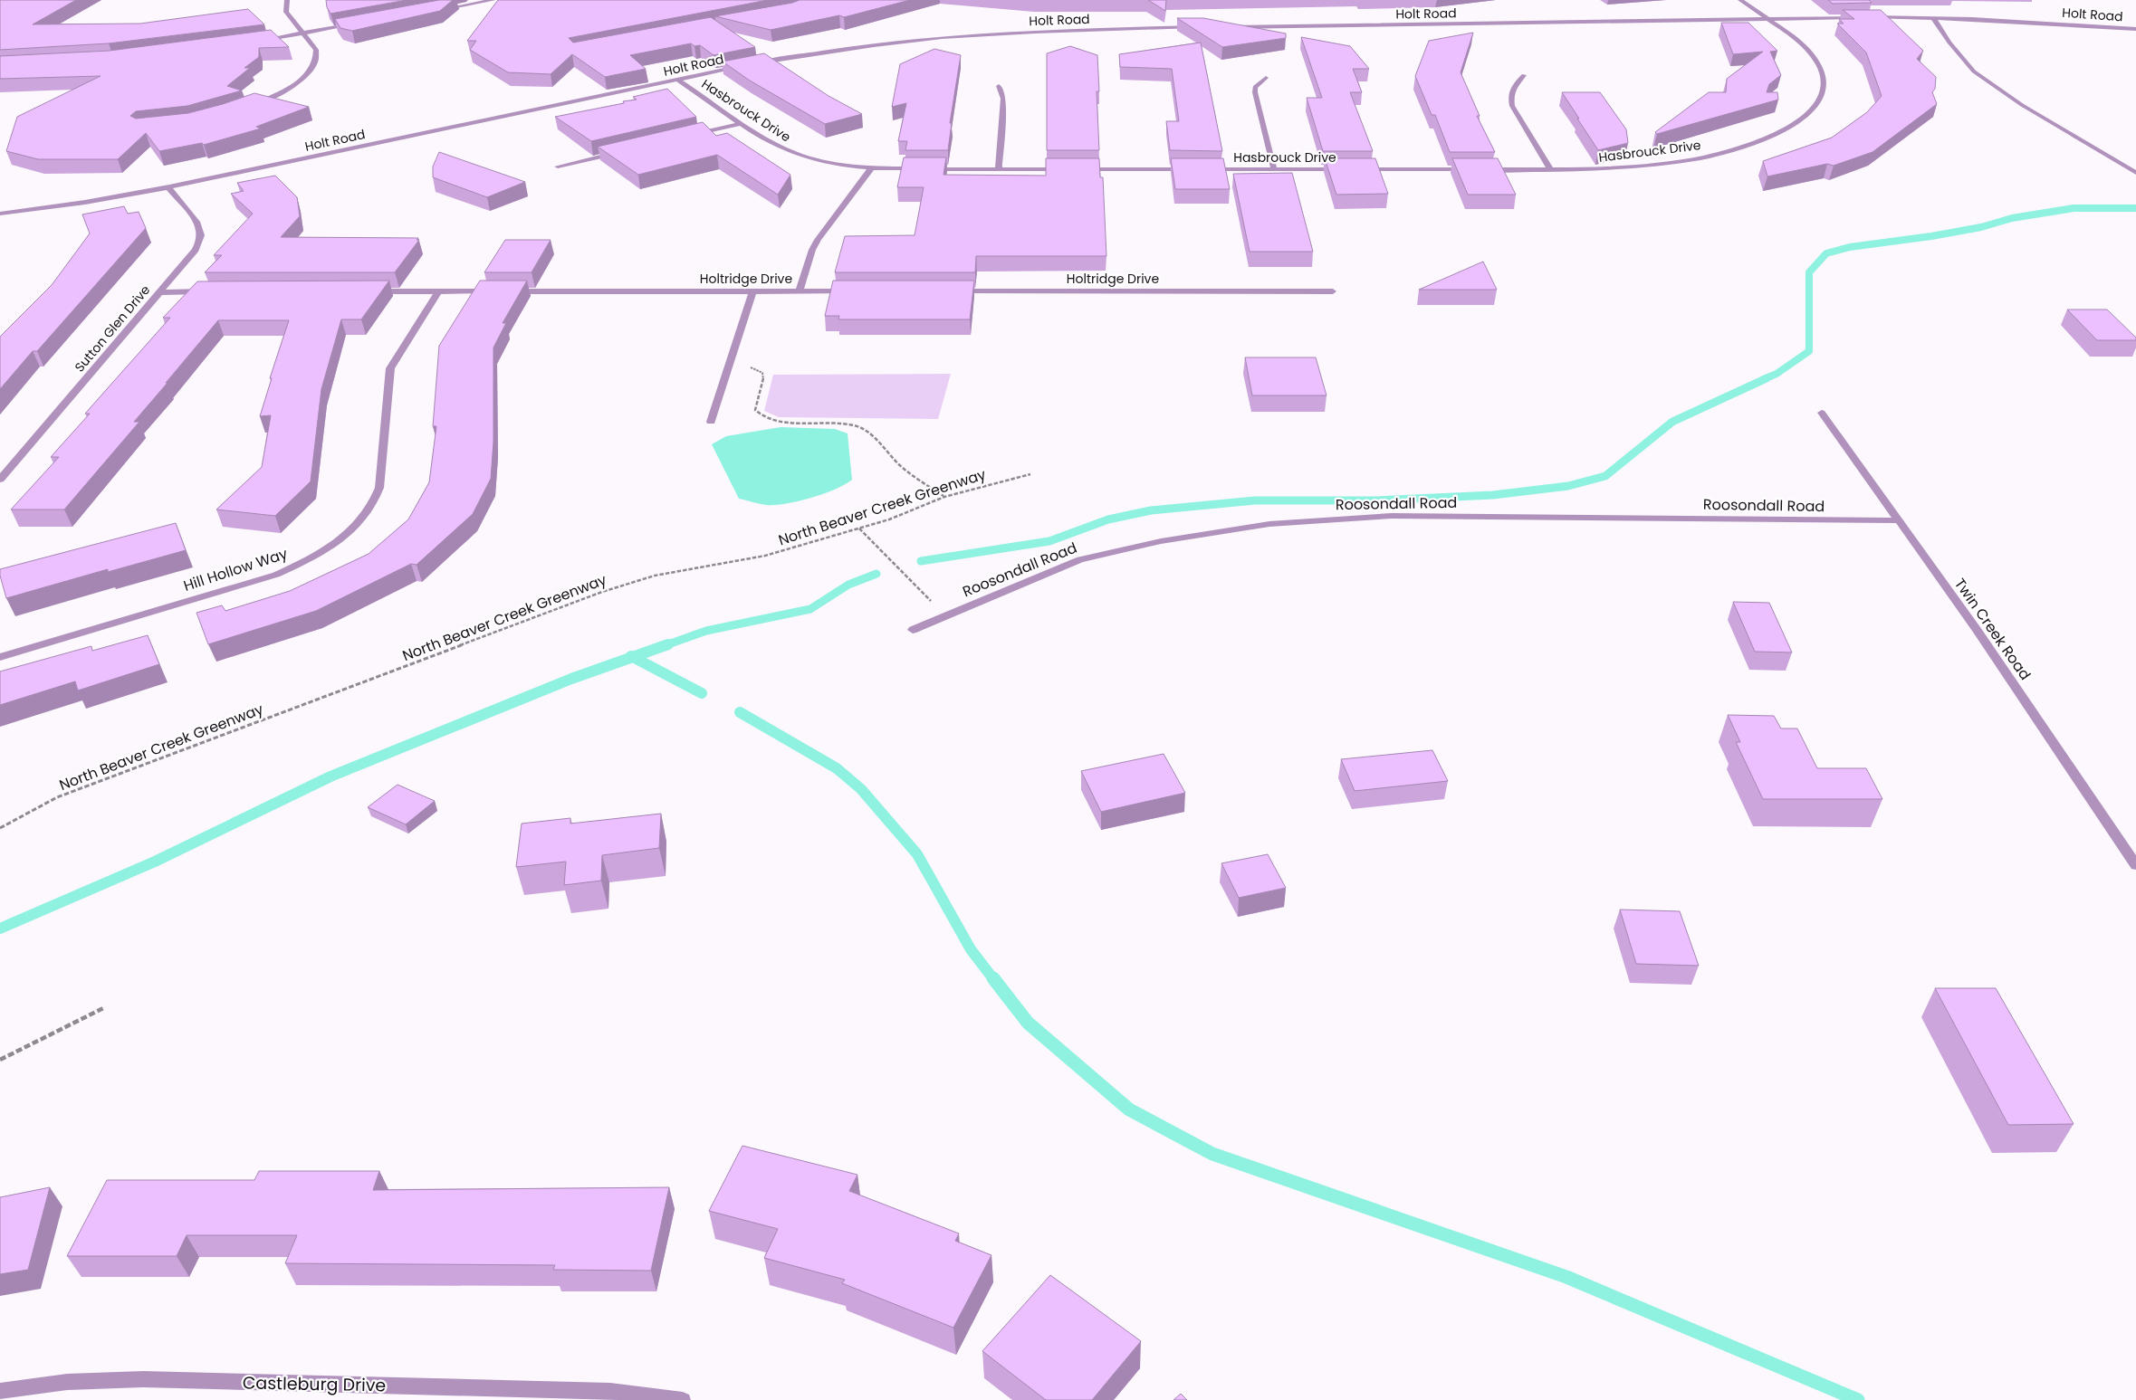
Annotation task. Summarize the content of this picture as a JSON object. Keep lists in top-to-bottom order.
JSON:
{
  "streets": {
    "street": [
      "Holt Road",
      "Hasbrouck Drive",
      "Holtridge Drive",
      "Sutton Glen Drive",
      "Roosondall Road",
      "Hill Hollow Way",
      "Twin Creek Road",
      "Castleburg Drive"
    ],
    "path": ["North Beaver Creek Greenway"]
  },
  "crossings": [
    ["Holt Road", "Hasbrouck Drive"],
    ["Holt Road", "Sutton Glen Drive"],
    ["Roosondall Road", "Twin Creek Road"]
  ]
}
